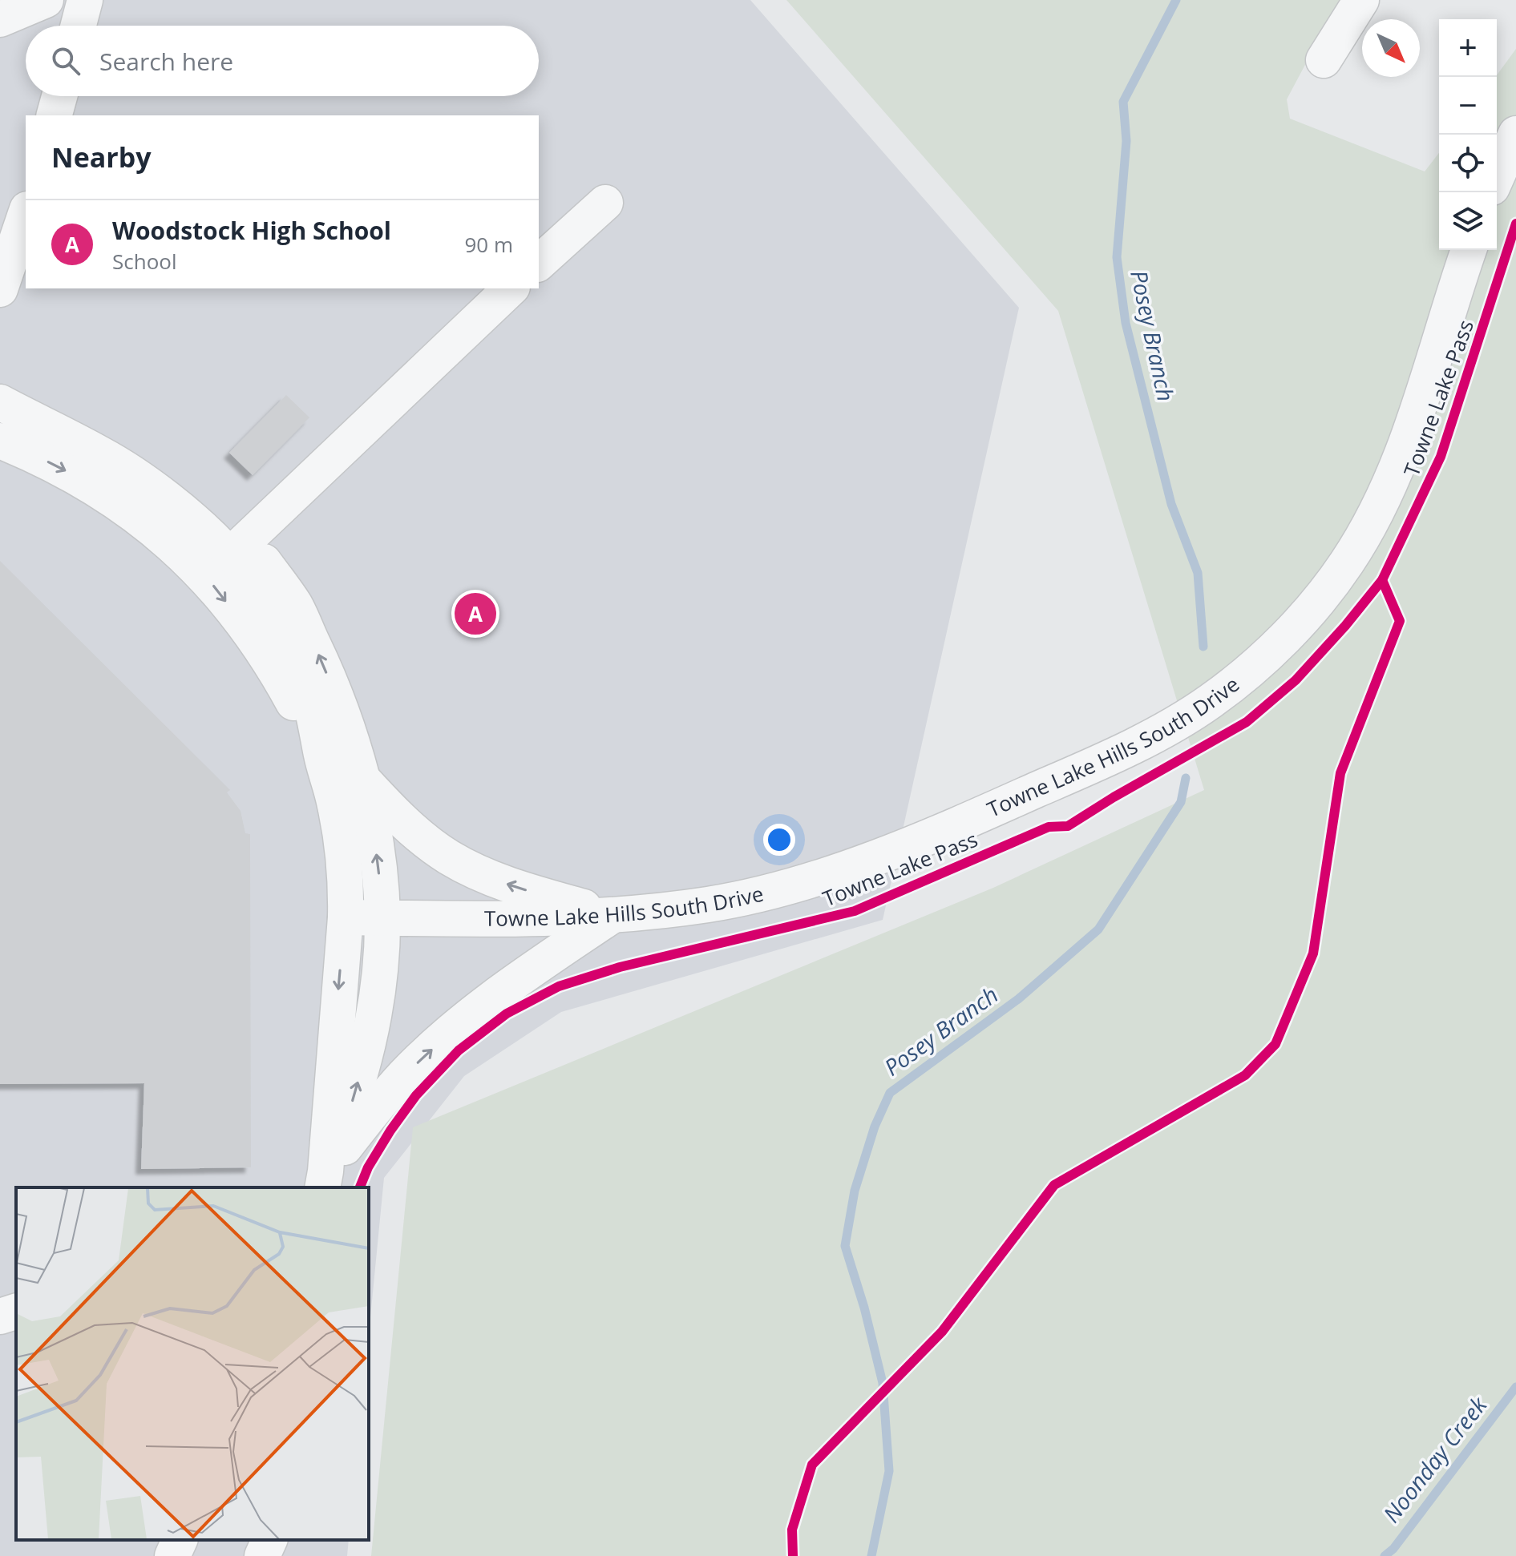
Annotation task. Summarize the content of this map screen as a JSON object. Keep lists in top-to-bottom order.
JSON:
{
  "streets": {
    "street": ["Towne Lake Hills South Drive"],
    "cycle path": ["Towne Lake Pass"]
  },
  "water": ["Posey Branch", "Noonday Creek"],
  "north": "bottom right",
  "page": {
    "map_buttons": ["+", "−"],
    "search": "Search here",
    "heading": "Nearby",
    "list": [
      {
        "mark": "A",
        "name": "Woodstock High School",
        "note": "School",
        "value": "90 m"
      }
    ],
    "pins": "A"
  }
}
